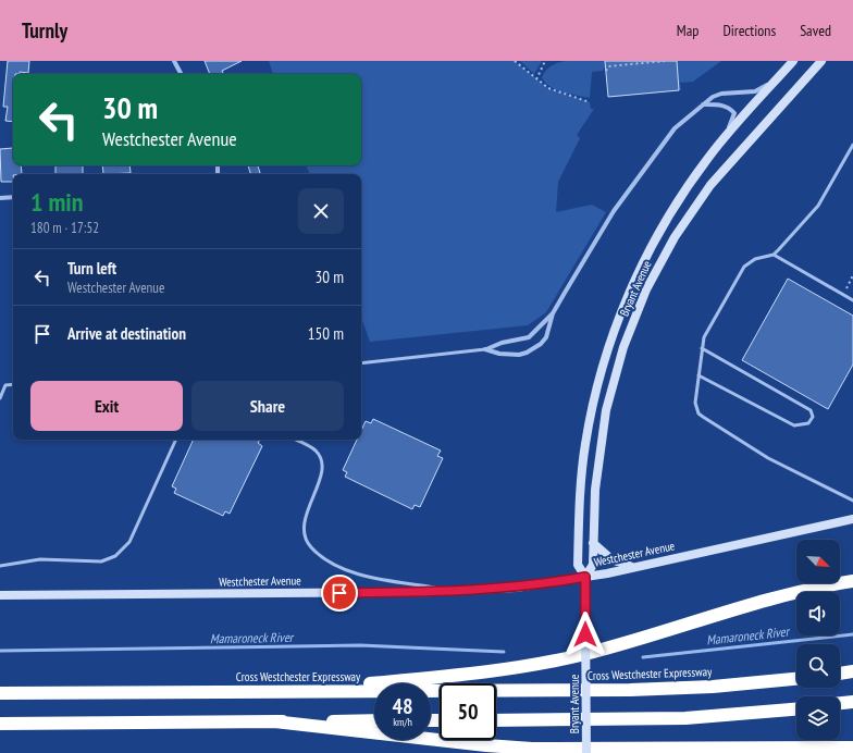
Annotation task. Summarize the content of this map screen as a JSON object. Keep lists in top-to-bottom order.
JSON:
{
  "streets": {
    "highway": ["Cross Westchester Expressway"],
    "main road": ["Bryant Avenue", "Westchester Avenue"]
  },
  "crossings": [
    ["Bryant Avenue", "Westchester Avenue"]
  ],
  "water": ["Mamaroneck River"],
  "north": "bottom right",
  "page": {
    "header": "Turnly",
    "nav": ["Map", "Directions", "Saved"],
    "turn": ["30 m", "Westchester Avenue"],
    "heading": ["1 min", "180 m · 17:52"],
    "list": [
      {
        "name": "Turn left",
        "note": "Westchester Avenue",
        "value": "30 m"
      },
      {
        "name": "Arrive at destination",
        "value": "150 m"
      }
    ],
    "buttons": ["Exit", "Share"],
    "speed": "48 km/h",
    "limit": "50"
  }
}
